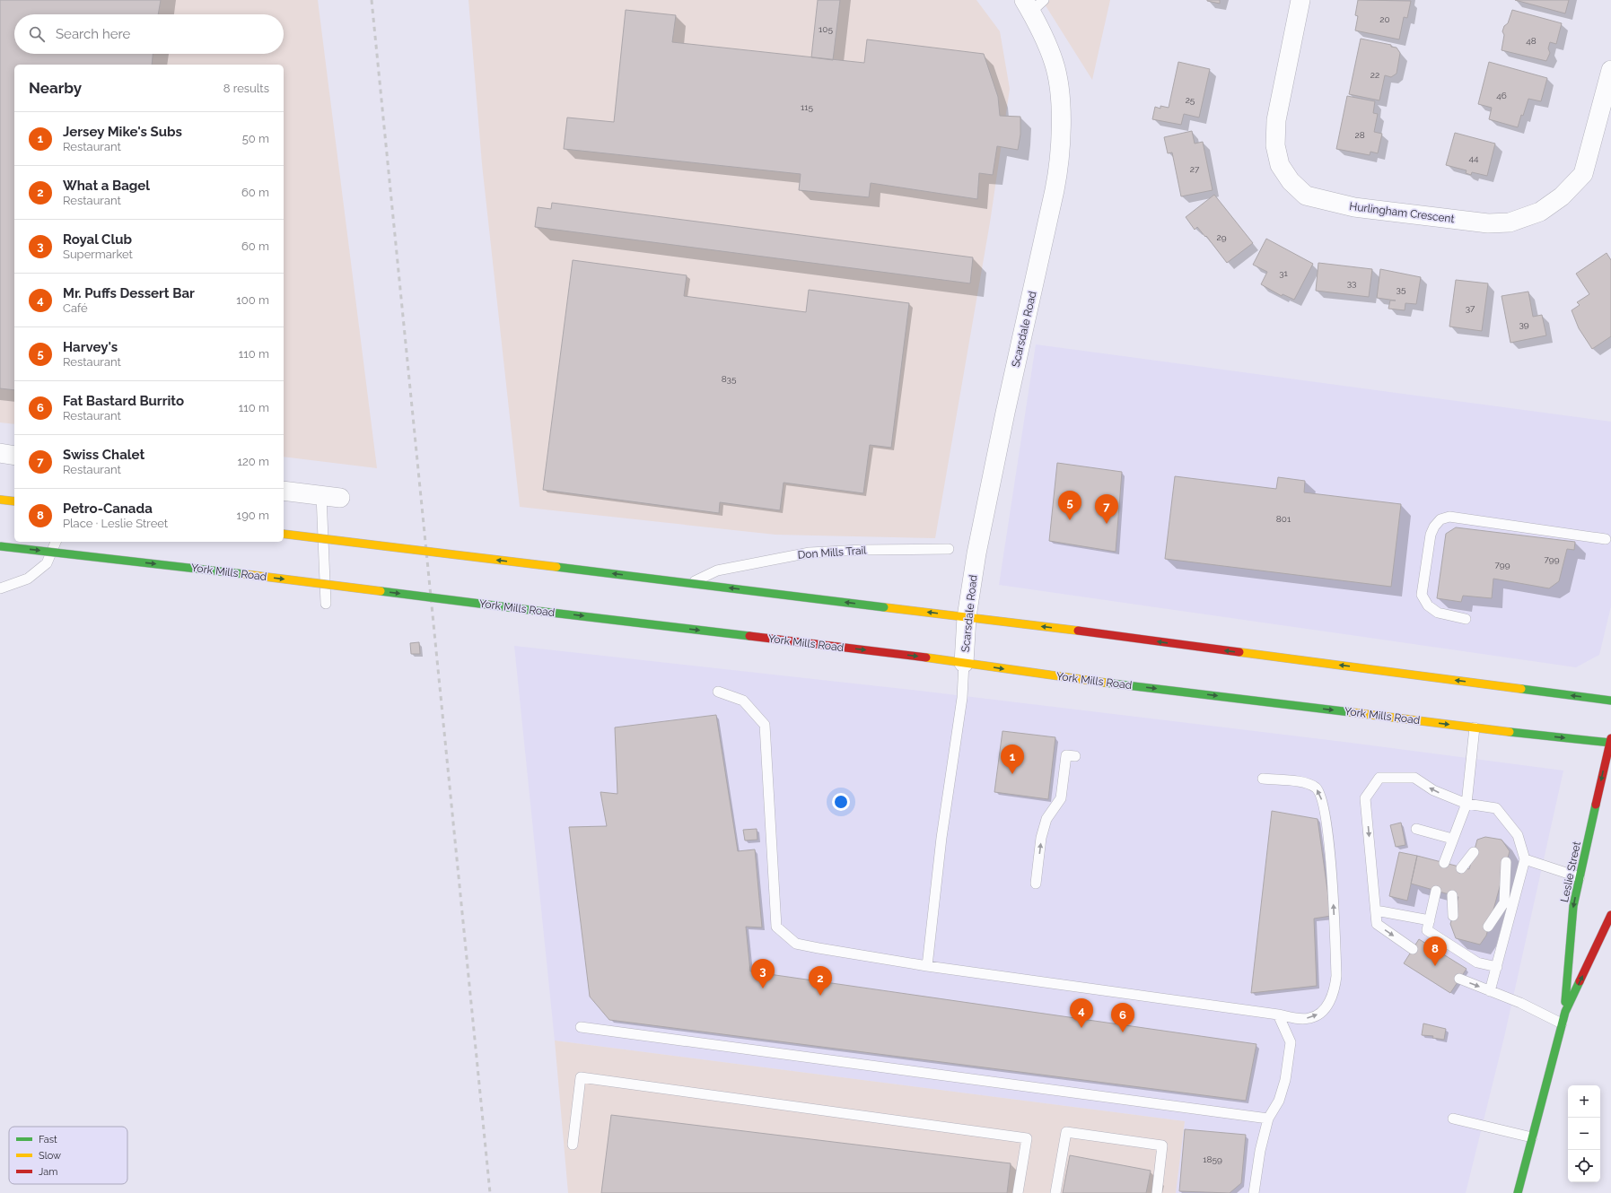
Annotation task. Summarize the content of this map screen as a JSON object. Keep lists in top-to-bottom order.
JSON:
{
  "streets": {
    "main road": ["York Mills Road", "Leslie Street"],
    "street": ["Hurlingham Crescent", "Scarsdale Road"],
    "lane": ["Don Mills Trail"]
  },
  "crossings": [
    ["Scarsdale Road", "York Mills Road"],
    ["York Mills Road", "Leslie Street"]
  ],
  "house_numbers": [
    "20",
    "105",
    "48",
    "22",
    "46",
    "25",
    "115",
    "28",
    "44",
    "27",
    "29",
    "31",
    "33",
    "35",
    "37",
    "39",
    "835",
    "801",
    "799",
    "799",
    "1859"
  ],
  "legend": ["Fast", "Slow", "Jam"],
  "page": {
    "search": "Search here",
    "heading": ["Nearby", "8 results"],
    "list": [
      {
        "mark": "1",
        "name": "Jersey Mike's Subs",
        "note": "Restaurant",
        "value": "50 m"
      },
      {
        "mark": "2",
        "name": "What a Bagel",
        "note": "Restaurant",
        "value": "60 m"
      },
      {
        "mark": "3",
        "name": "Royal Club",
        "note": "Supermarket",
        "value": "60 m"
      },
      {
        "mark": "4",
        "name": "Mr. Puffs Dessert Bar",
        "note": "Café",
        "value": "100 m"
      },
      {
        "mark": "5",
        "name": "Harvey's",
        "note": "Restaurant",
        "value": "110 m"
      },
      {
        "mark": "6",
        "name": "Fat Bastard Burrito",
        "note": "Restaurant",
        "value": "110 m"
      },
      {
        "mark": "7",
        "name": "Swiss Chalet",
        "note": "Restaurant",
        "value": "120 m"
      },
      {
        "mark": "8",
        "name": "Petro-Canada",
        "note": "Place · Leslie Street",
        "value": "190 m"
      }
    ],
    "pins": [
      "5",
      "7",
      "1",
      "8",
      "3",
      "2",
      "4",
      "6"
    ],
    "map_buttons": ["+", "−"]
  }
}
